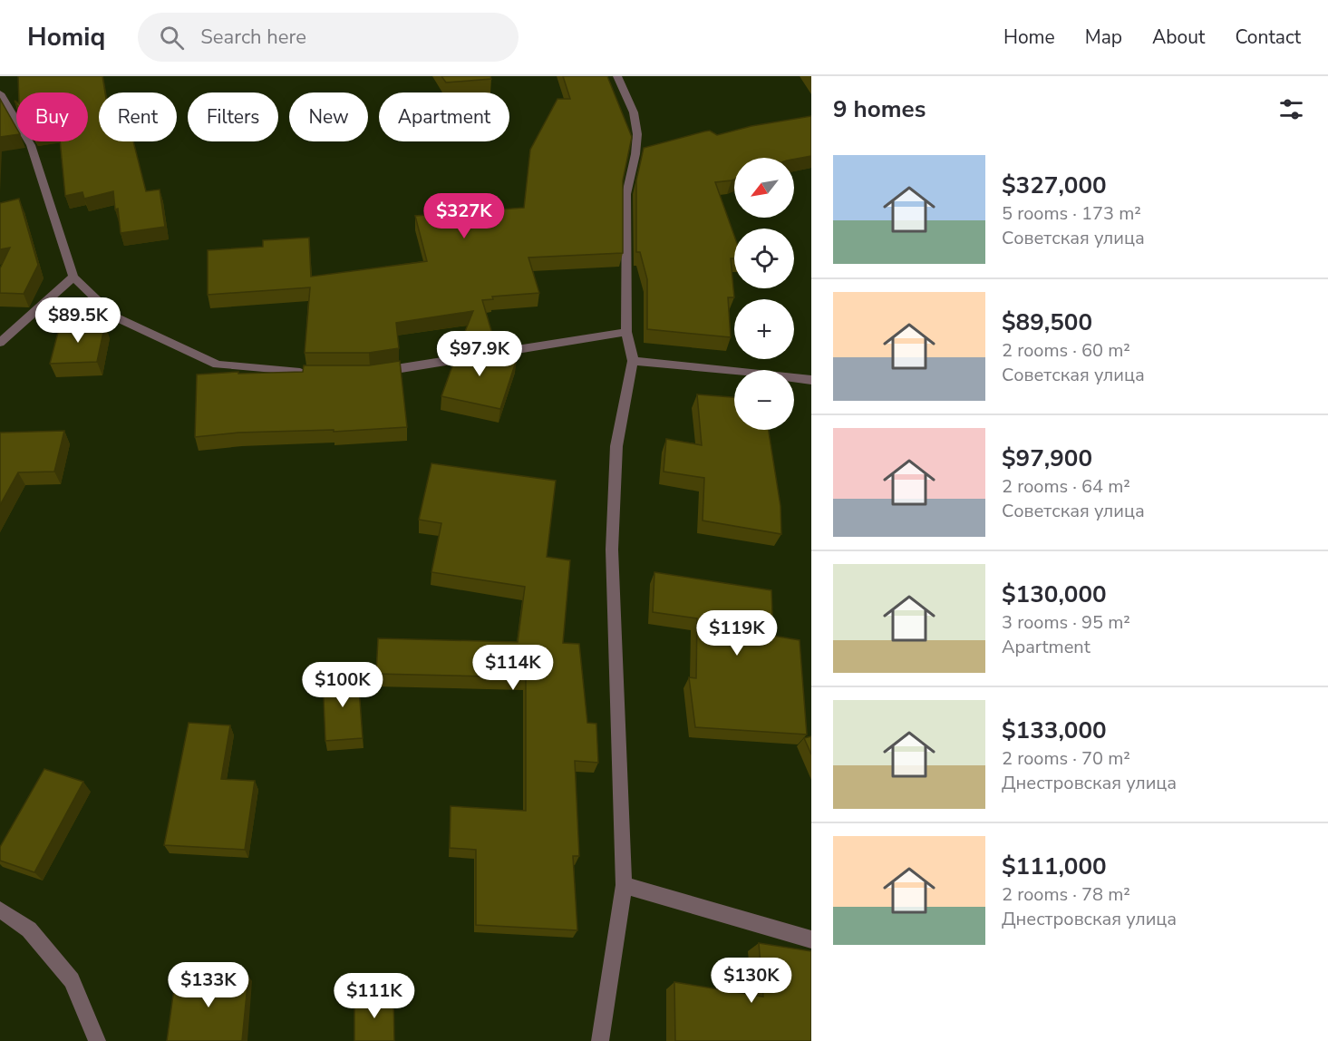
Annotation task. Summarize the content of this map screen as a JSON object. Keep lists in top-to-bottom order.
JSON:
{
  "north": "bottom left",
  "page": {
    "header": "Homiq",
    "search": "Search here",
    "nav": [
      "Home",
      "Map",
      "About",
      "Contact"
    ],
    "heading": "9 homes",
    "chip": [
      "Buy",
      "Rent",
      "Filters",
      "New",
      "Apartment"
    ],
    "list": [
      {
        "name": "$327,000",
        "note": "5 rooms · 173 m² · Советская улица"
      },
      {
        "name": "$89,500",
        "note": "2 rooms · 60 m² · Советская улица"
      },
      {
        "name": "$97,900",
        "note": "2 rooms · 64 m² · Советская улица"
      },
      {
        "name": "$130,000",
        "note": "3 rooms · 95 m² · Apartment"
      },
      {
        "name": "$133,000",
        "note": "2 rooms · 70 m² · Днестровская улица"
      },
      {
        "name": "$111,000",
        "note": "2 rooms · 78 m² · Днестровская улица"
      }
    ],
    "map_buttons": ["+", "−"],
    "price": [
      "$327K",
      "$89.5K",
      "$97.9K",
      "$119K",
      "$114K",
      "$100K",
      "$130K",
      "$133K",
      "$111K"
    ]
  }
}
